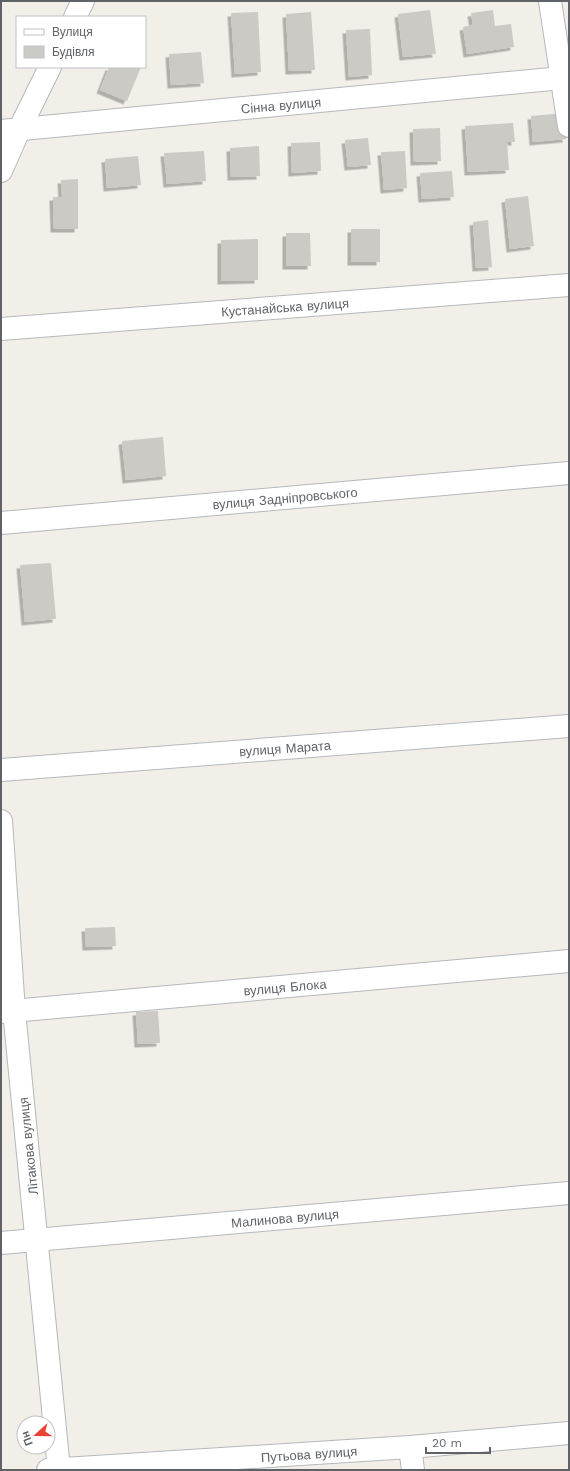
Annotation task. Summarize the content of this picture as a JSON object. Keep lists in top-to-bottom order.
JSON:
{
  "streets": {
    "street": [
      "Сінна вулиця",
      "Кустанайська вулиця",
      "вулиця Задніпровського",
      "вулиця Марата",
      "вулиця Блока",
      "Літакова вулиця",
      "Малинова вулиця",
      "Путьова вулиця"
    ]
  },
  "crossings": [
    ["вулиця Блока", "Літакова вулиця"],
    ["Літакова вулиця", "Малинова вулиця"],
    ["Літакова вулиця", "Путьова вулиця"]
  ],
  "legend": ["Вулиця", "Будівля"],
  "scale_bar": "20 m",
  "north": "left"
}
